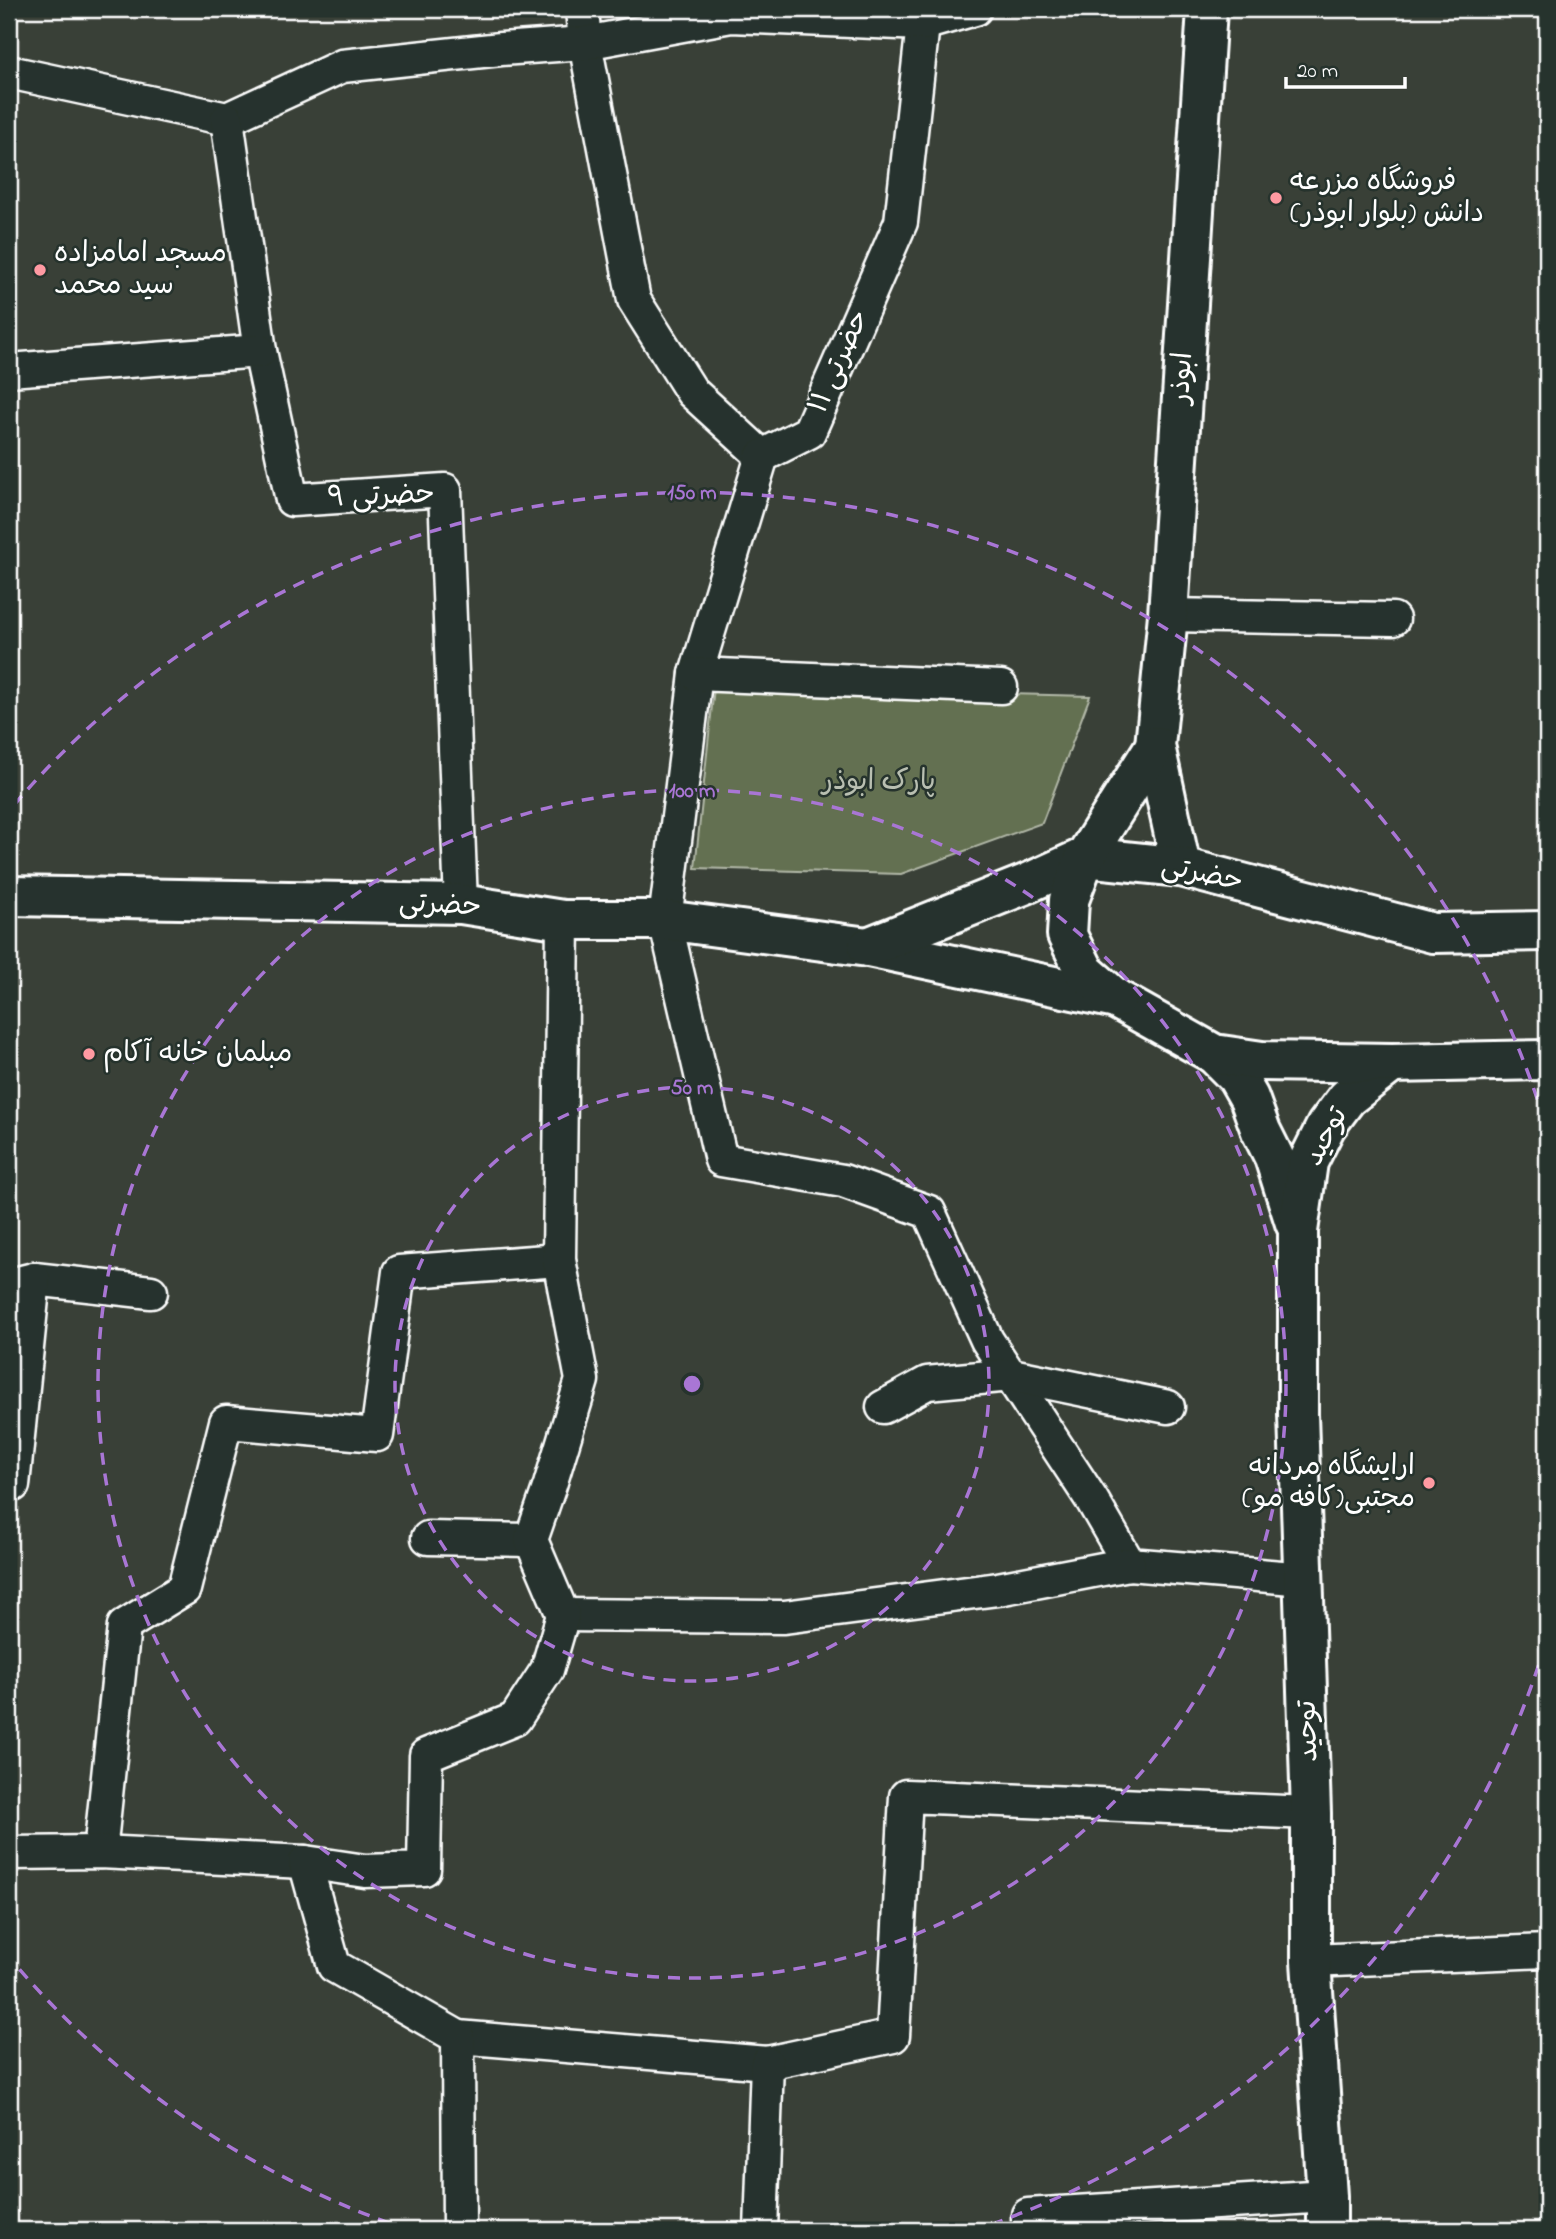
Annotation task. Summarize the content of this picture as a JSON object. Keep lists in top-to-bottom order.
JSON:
{
  "streets": {
    "main road": ["ابوذر", "حضرتی", "توحید"],
    "street": ["حضرتی ۱۱", "حضرتی ۹"]
  },
  "crossings": [
    ["حضرتی ۹", "حضرتی"],
    ["حضرتی", "توحید"]
  ],
  "parks": ["پارک ابوذر"],
  "places": [
    "فروشگاه مزرعه دانش (بلوار ابوذر)",
    "مسجد امامزاده سید محمد",
    "مبلمان خانه آکام",
    "ارایشگاه مردانه مجتبی(کافه مو)"
  ],
  "scale_bar": "20 m",
  "rings": ["150 m", "100 m", "50 m"]
}
